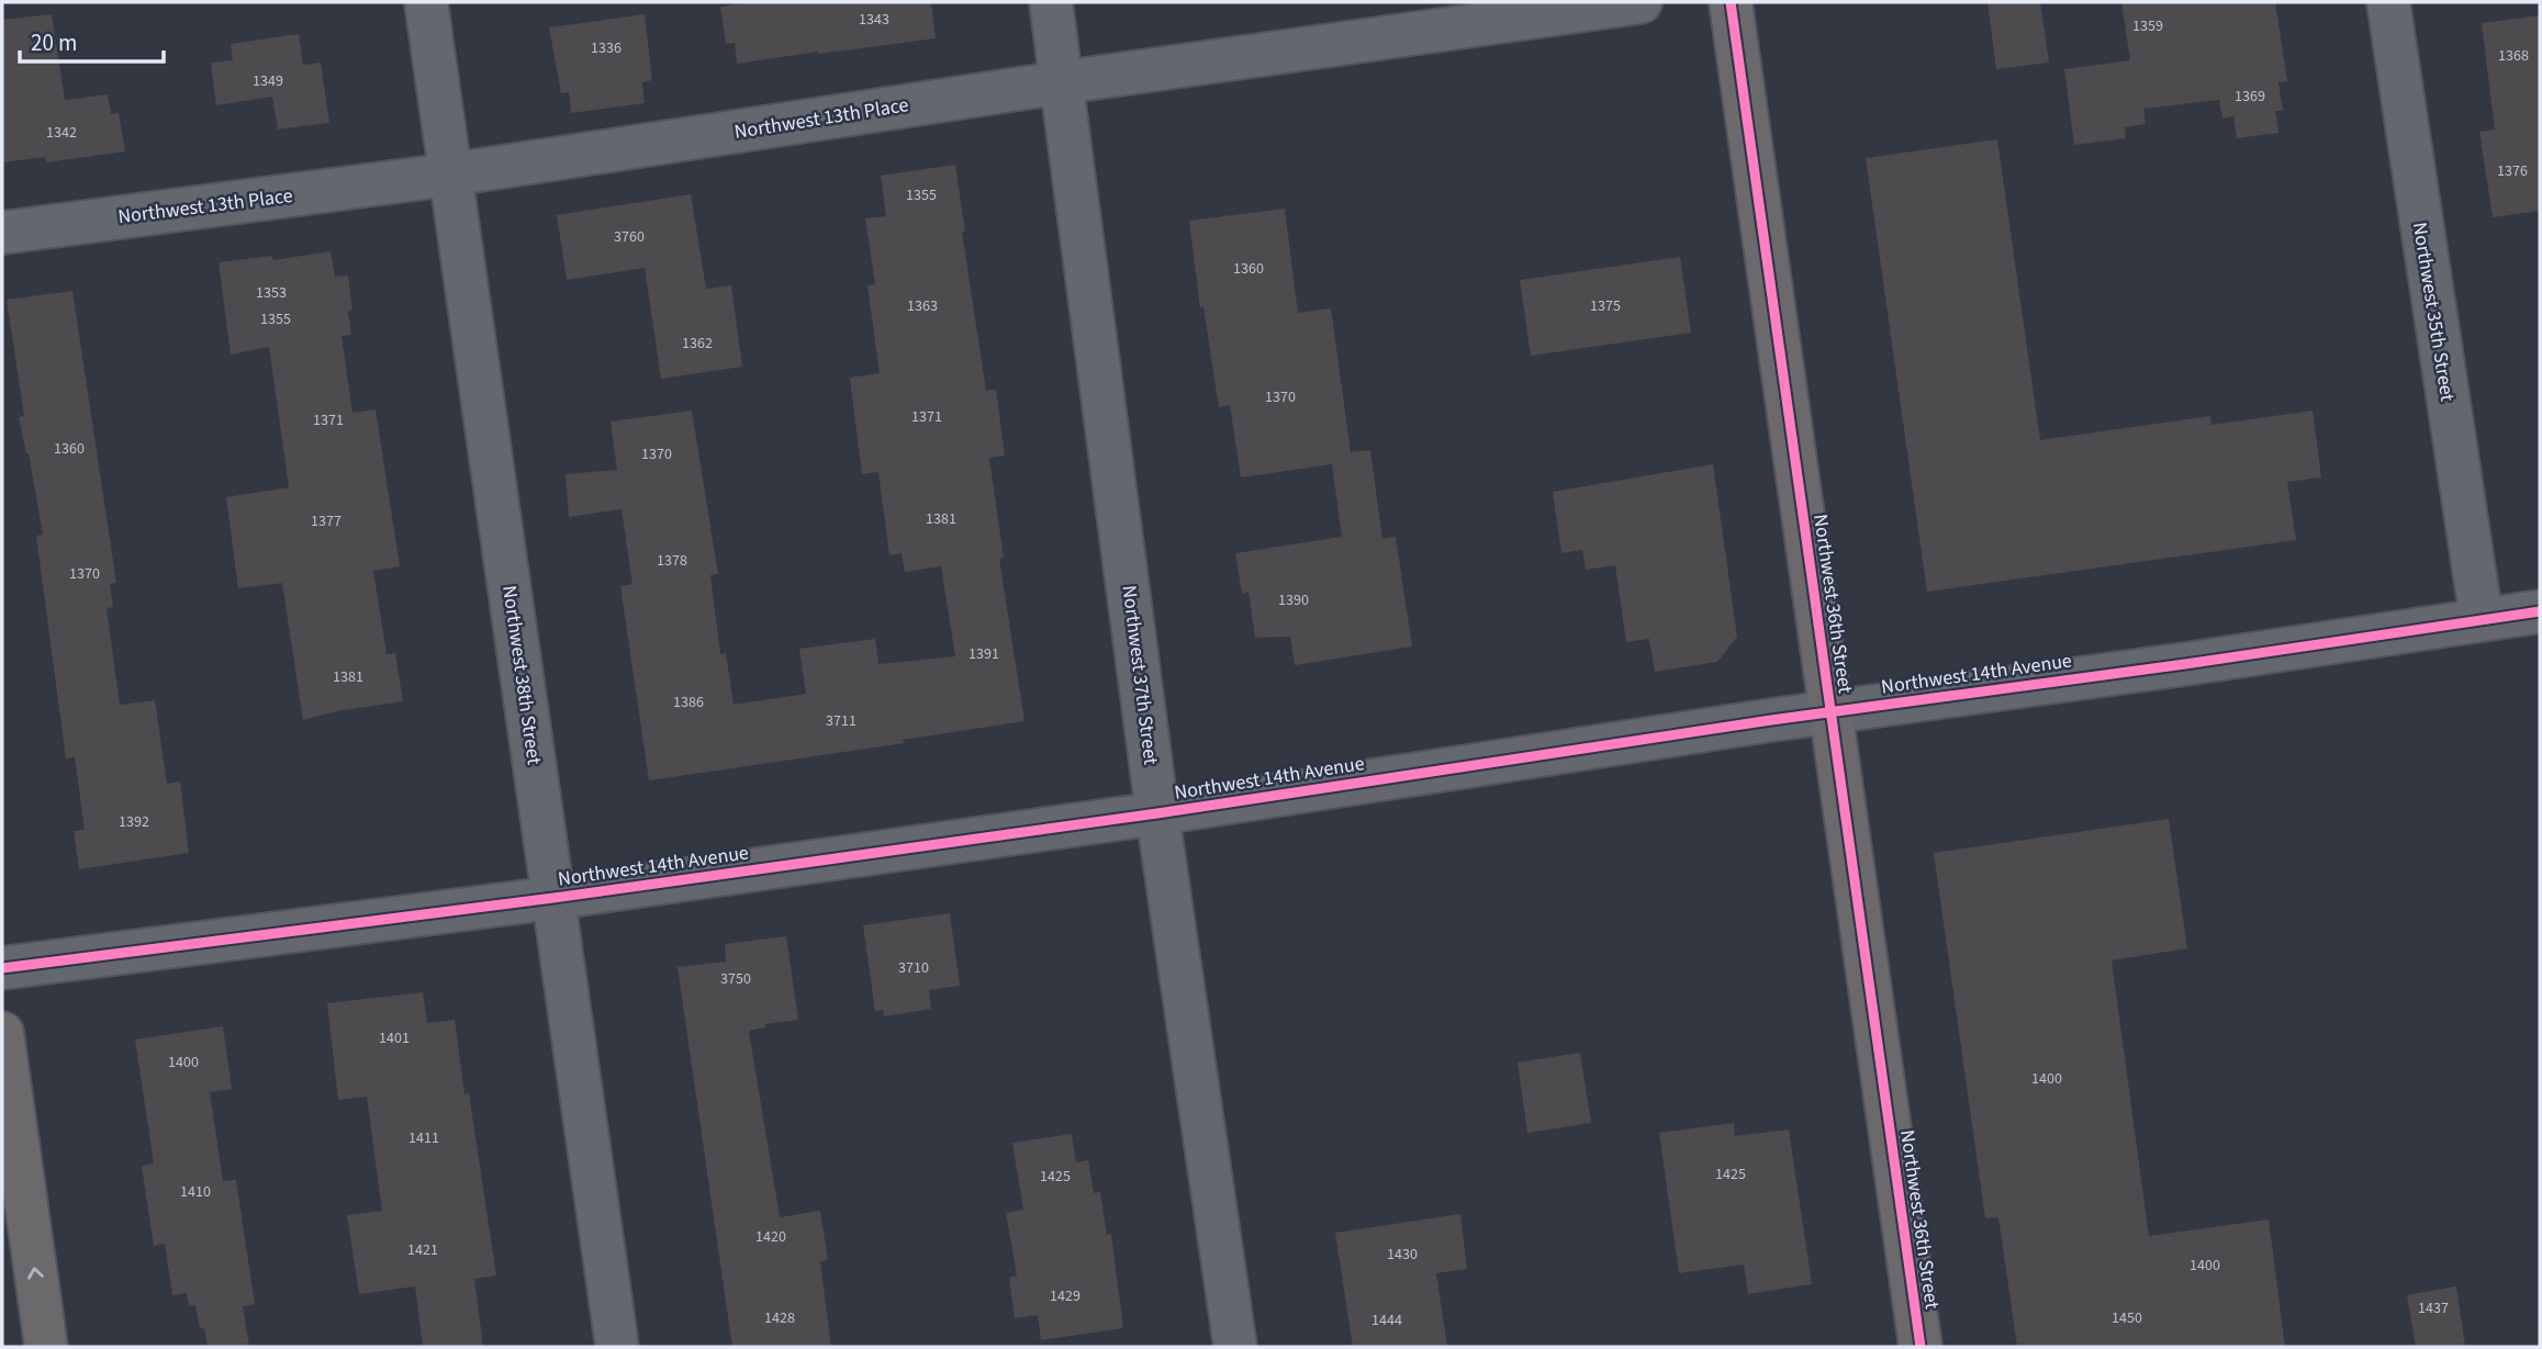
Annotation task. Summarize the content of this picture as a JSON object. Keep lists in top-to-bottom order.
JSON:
{
  "streets": {
    "main road": ["Northwest 36th Street"],
    "street": [
      "Northwest 13th Place",
      "Northwest 35th Street",
      "Northwest 14th Avenue",
      "Northwest 38th Street",
      "Northwest 37th Street"
    ]
  },
  "crossings": [
    ["Northwest 13th Place", "Northwest 38th Street"],
    ["Northwest 13th Place", "Northwest 37th Street"],
    ["Northwest 35th Street", "Northwest 14th Avenue"],
    ["Northwest 36th Street", "Northwest 14th Avenue"],
    ["Northwest 14th Avenue", "Northwest 38th Street"],
    ["Northwest 14th Avenue", "Northwest 37th Street"]
  ],
  "house_numbers": [
    "1343",
    "1359",
    "1336",
    "1368",
    "1349",
    "1369",
    "1342",
    "1376",
    "1355",
    "3760",
    "1360",
    "1353",
    "1363",
    "1375",
    "1355",
    "1362",
    "1370",
    "1371",
    "1371",
    "1360",
    "1370",
    "1381",
    "1377",
    "1378",
    "1370",
    "1390",
    "1391",
    "1381",
    "1386",
    "3711",
    "1392",
    "3710",
    "3750",
    "1401",
    "1400",
    "1400",
    "1411",
    "1425",
    "1425",
    "1410",
    "1420",
    "1421",
    "1430",
    "1400",
    "1429",
    "1437",
    "1428",
    "1450",
    "1444"
  ],
  "scale_bar": "20 m"
}
